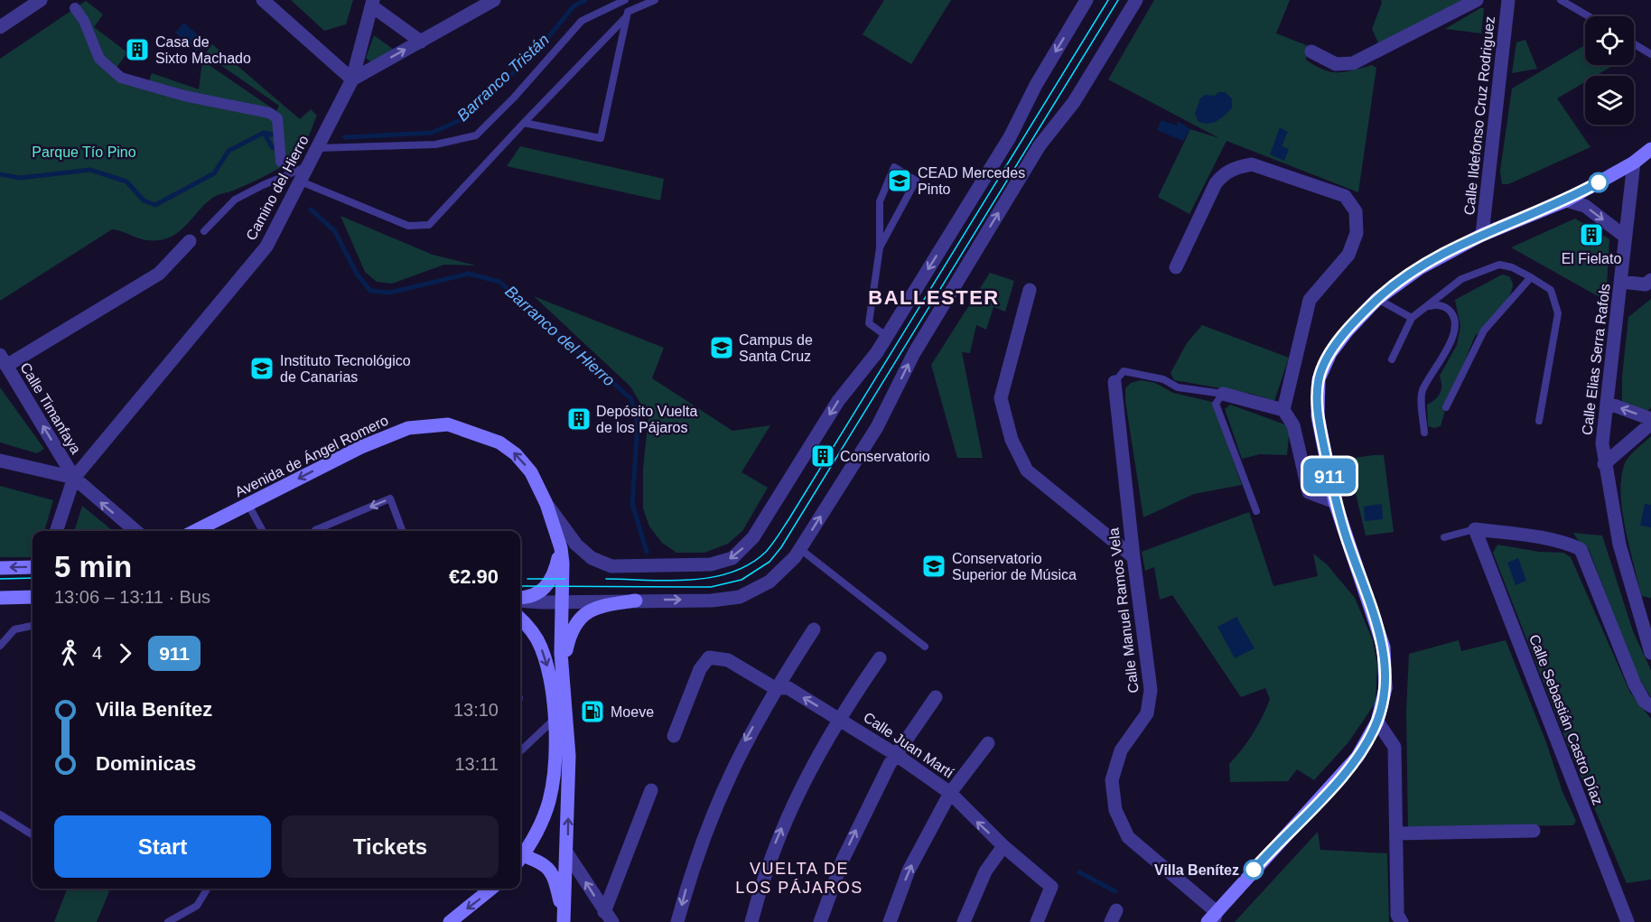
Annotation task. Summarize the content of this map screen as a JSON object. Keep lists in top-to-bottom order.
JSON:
{
  "streets": {
    "main road": ["Avenida de Ángel Romero"],
    "street": [
      "Calle Ildefonso Cruz Rodriguez",
      "Camino del Hierro",
      "Calle Elias Serra Rafols",
      "Calle Timanfaya",
      "Calle Manuel Ramos Vela",
      "Calle Sebastián Castro Díaz",
      "Calle Juan Martí"
    ]
  },
  "crossings": [
    ["Camino del Hierro", "Calle Timanfaya"]
  ],
  "one_way": ["Calle Timanfaya"],
  "districts": ["BALLESTER", "VUELTA DE LOS PÁJAROS"],
  "water": ["Barranco Tristán", "Barranco del Hierro"],
  "parks": ["Parque Tío Pino"],
  "places": {
    "building": [
      "Casa de Sixto Machado",
      "El Fielato",
      "Depósito Vuelta de los Pájaros",
      "Conservatorio"
    ],
    "school or university": [
      "CEAD Mercedes Pinto",
      "Campus de Santa Cruz",
      "Instituto Tecnológico de Canarias",
      "Conservatorio Superior de Música"
    ],
    "fuel station": ["Moeve"],
    "other": ["Villa Benítez"]
  },
  "lines": ["bus line 911"],
  "page": {
    "on_map": "911",
    "heading": ["5 min", "13:06 – 13:11 · Bus", "€2.90"],
    "legs": ["4", "911"],
    "list": [
      {
        "name": "Villa Benítez",
        "value": "13:10"
      },
      {
        "name": "Dominicas",
        "value": "13:11"
      }
    ],
    "buttons": ["Start", "Tickets"]
  }
}
